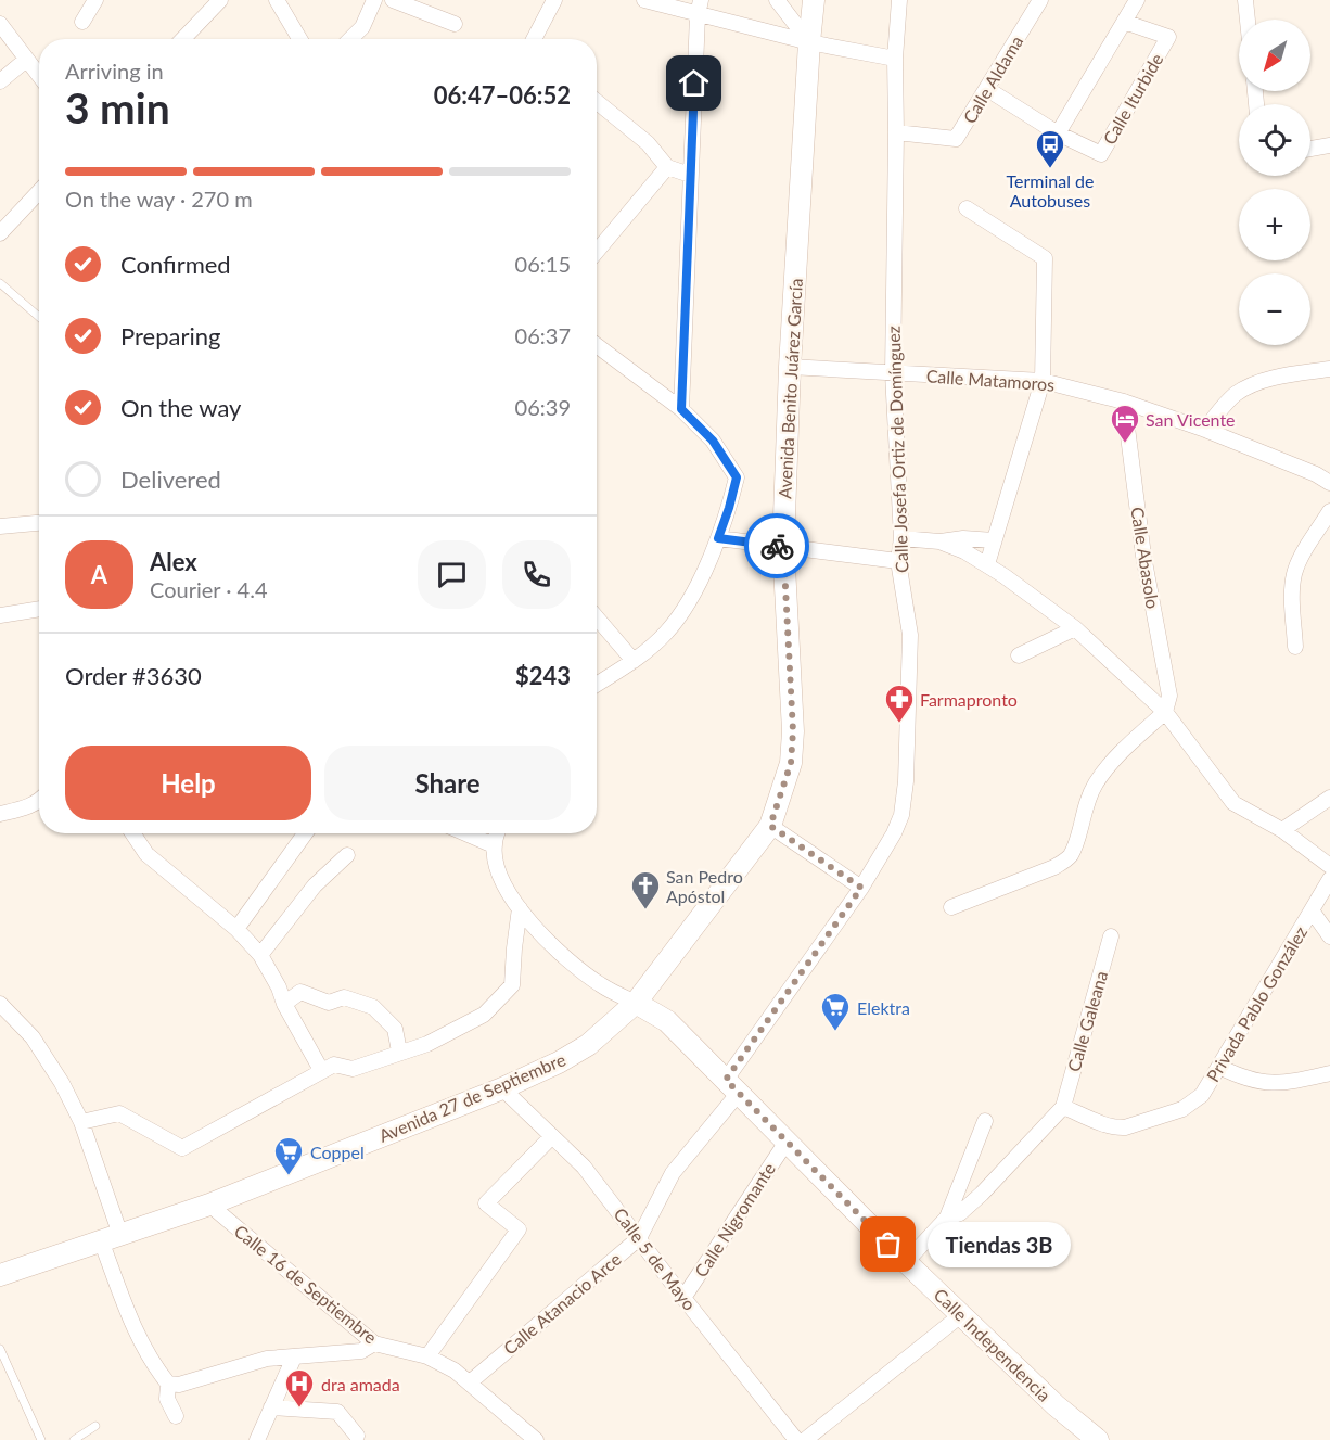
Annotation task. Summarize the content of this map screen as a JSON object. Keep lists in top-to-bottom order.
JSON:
{
  "streets": {
    "main road": ["Avenida Benito Juárez García", "Avenida 27 de Septiembre", "Calle Independencia"],
    "street": [
      "Calle Aldama",
      "Calle Iturbide",
      "Calle Matamoros",
      "Calle Josefa Ortiz de Domínguez",
      "Calle Abasolo",
      "Privada Pablo González",
      "Calle Galeana",
      "Calle Nigromante",
      "Calle 5 de Mayo",
      "Calle 16 de Septiembre",
      "Calle Atanacio Arce"
    ]
  },
  "crossings": [
    ["Calle Aldama", "Calle Iturbide"],
    ["Calle Aldama", "Calle Josefa Ortiz de Domínguez"],
    ["Calle Matamoros", "Avenida Benito Juárez García"],
    ["Calle Matamoros", "Calle Josefa Ortiz de Domínguez"],
    ["Calle Matamoros", "Calle Abasolo"],
    ["Avenida Benito Juárez García", "Avenida 27 de Septiembre"],
    ["Avenida Benito Juárez García", "Calle Independencia"],
    ["Calle Josefa Ortiz de Domínguez", "Calle Atanacio Arce"],
    ["Calle Josefa Ortiz de Domínguez", "Calle Independencia"],
    ["Privada Pablo González", "Calle Galeana"],
    ["Avenida 27 de Septiembre", "Calle 5 de Mayo"],
    ["Avenida 27 de Septiembre", "Calle 16 de Septiembre"],
    ["Avenida 27 de Septiembre", "Calle Independencia"],
    ["Calle Nigromante", "Calle 5 de Mayo"],
    ["Calle Nigromante", "Calle Independencia"],
    ["Calle 5 de Mayo", "Calle Atanacio Arce"],
    ["Calle 16 de Septiembre", "Calle Atanacio Arce"],
    ["Calle Atanacio Arce", "Calle Independencia"]
  ],
  "places": {
    "bus stop": ["Terminal de Autobuses"],
    "hotel": ["San Vicente"],
    "pharmacy": ["Farmapronto"],
    "church": ["San Pedro Apóstol"],
    "supermarket": ["Elektra", "Coppel"],
    "other": ["Tiendas 3B"],
    "hospital": ["dra amada"]
  },
  "north": "bottom left",
  "page": {
    "map_buttons": ["+", "−"],
    "heading": ["3 min", "Arriving in", "06:47–06:52"],
    "panel": [
      "Alex",
      "Courier · 4.4",
      "Order #3630",
      "$243"
    ],
    "bar": "On the way · 270 m",
    "list": [
      ["Confirmed", "06:15"],
      ["Preparing", "06:37"],
      ["On the way", "06:39"],
      "Delivered"
    ],
    "round": "A",
    "buttons": ["Help", "Share"],
    "bubble": "Tiendas 3B"
  }
}
